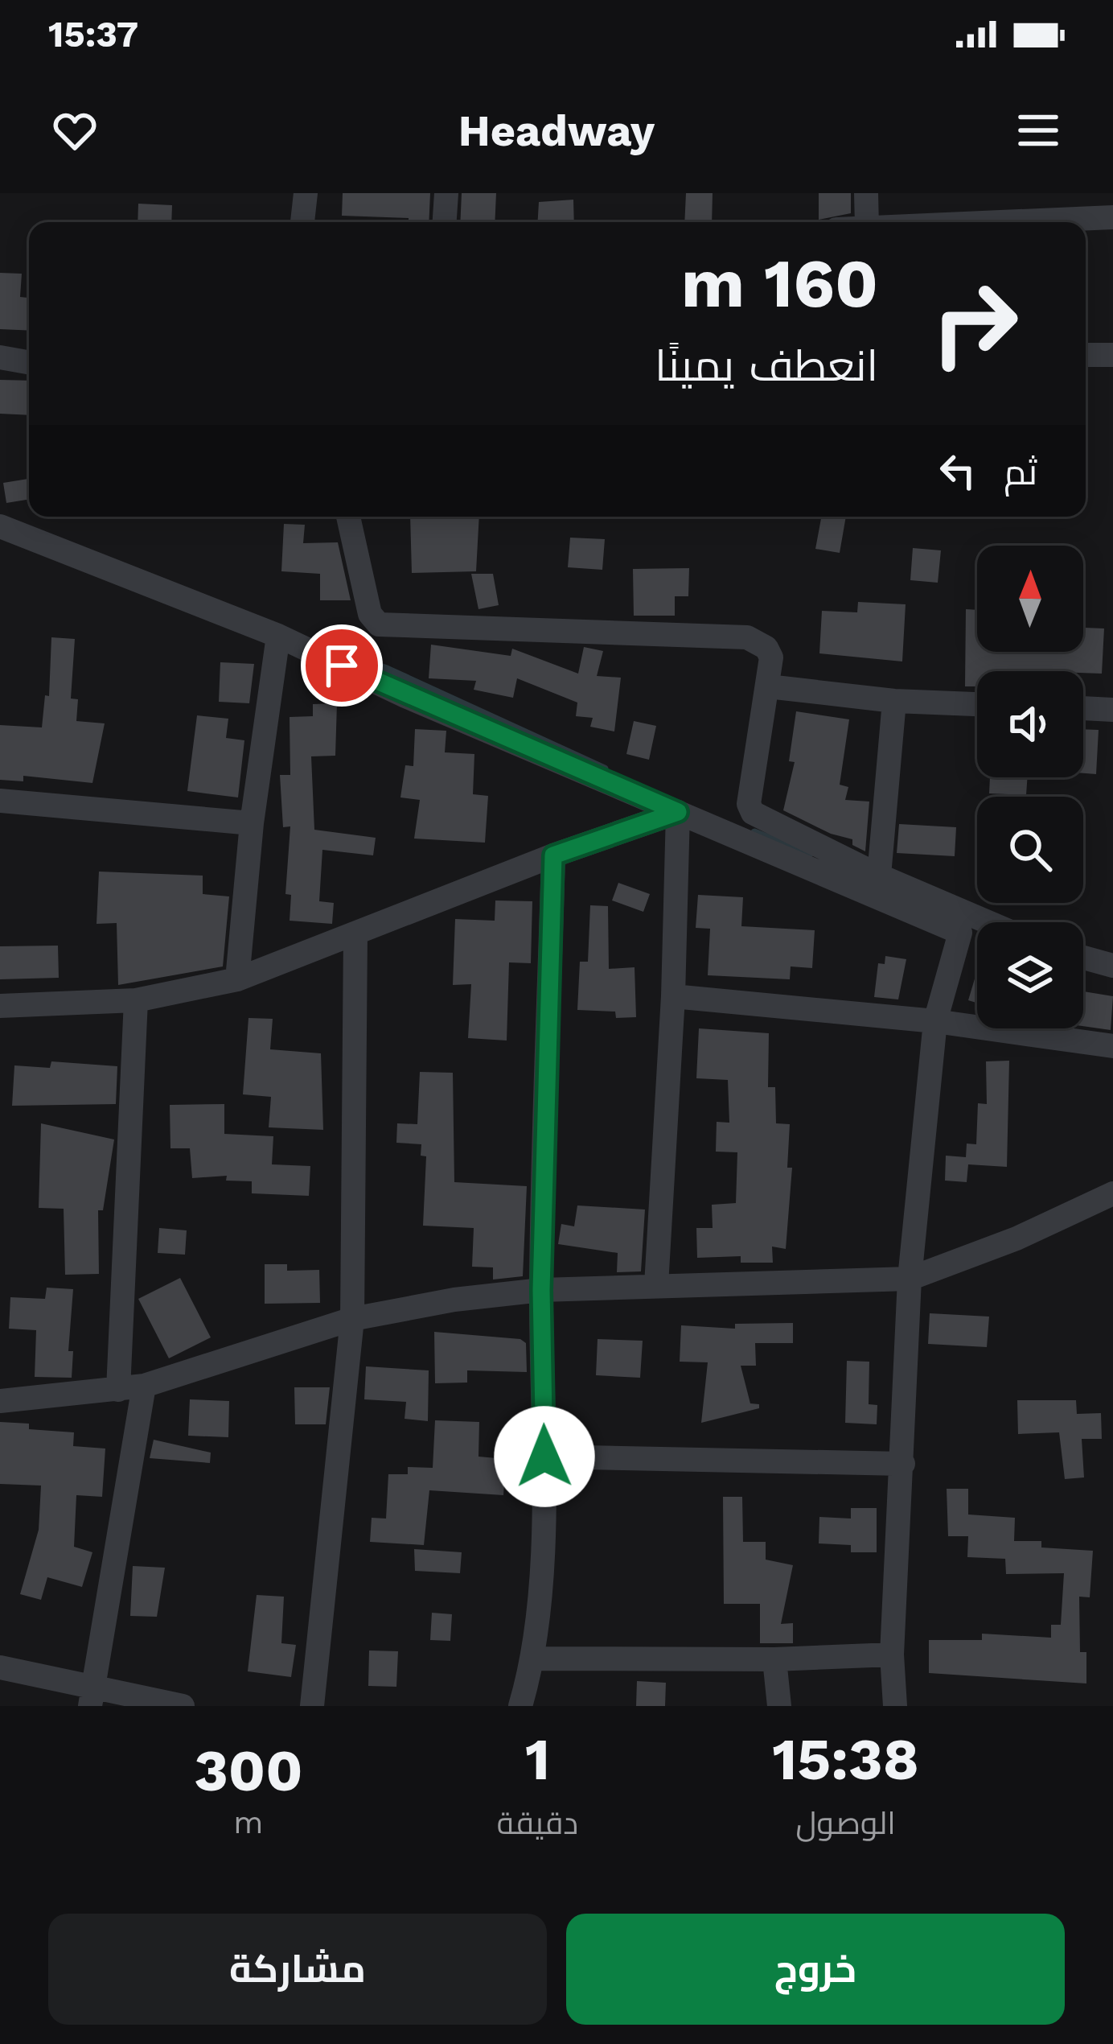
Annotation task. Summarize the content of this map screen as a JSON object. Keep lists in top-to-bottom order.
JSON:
{
  "north": "top",
  "page": {
    "status": "15:37",
    "header": "Headway",
    "turn": ["160 m", "انعطف يمينًا"],
    "then": "ثم",
    "eta": [
      "15:38",
      "الوصول",
      "1",
      "دقيقة",
      "300",
      "m"
    ],
    "buttons": ["خروج", "مشاركة"]
  }
}
